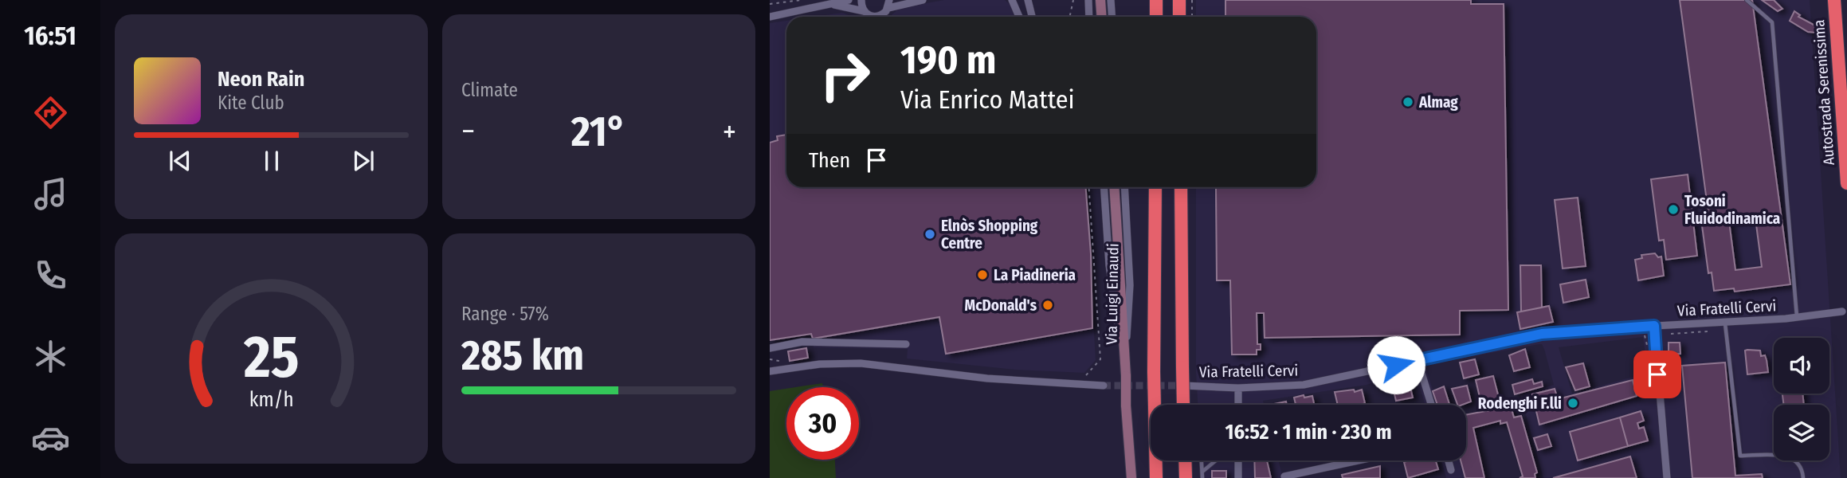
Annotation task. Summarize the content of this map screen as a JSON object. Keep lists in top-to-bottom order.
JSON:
{
  "streets": {
    "highway": ["Autostrada Serenissima"],
    "street": ["Via Luigi Einaudi", "Via Fratelli Cervi"]
  },
  "places": [
    "Almag",
    "Tosoni Fluidodinamica",
    "Elnòs Shopping Centre",
    "La Piadineria",
    "McDonald's",
    "Rodenghi F.lli"
  ],
  "page": {
    "tabs": "16:51",
    "tile": [
      "Climate",
      ["Range · 57%", "285 km"]
    ],
    "turn": ["190 m", "Via Enrico Mattei"],
    "song": ["Neon Rain", "Kite Club"],
    "heat": ["−", "21°", "+"],
    "then": "Then",
    "limit": "30",
    "trip": "16:52 · 1 min · 230 m",
    "gauge": ["25", "km/h"]
  }
}
